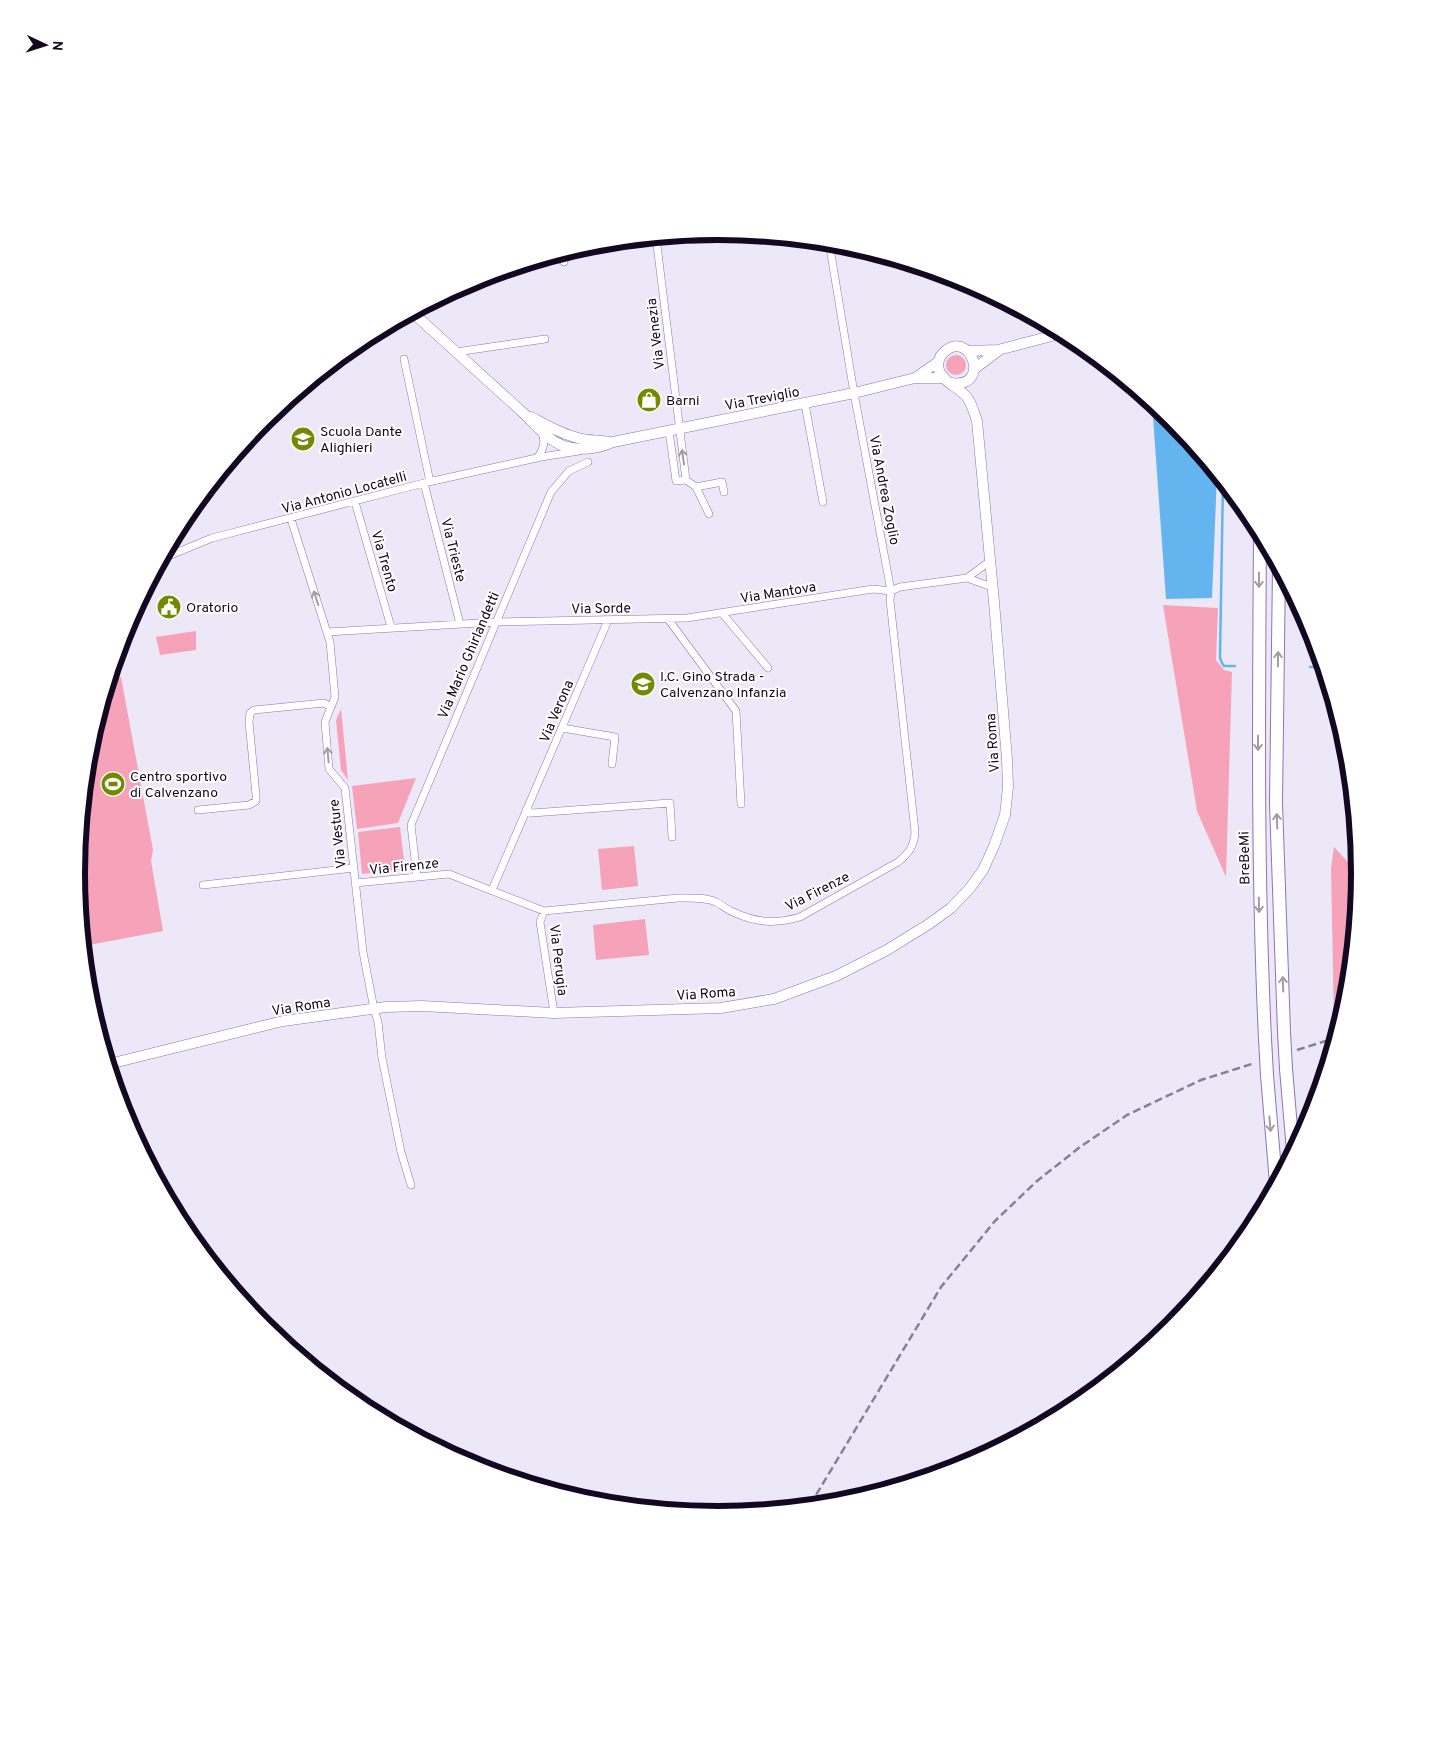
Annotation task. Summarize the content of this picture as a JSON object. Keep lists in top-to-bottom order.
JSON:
{
  "streets": {
    "highway": ["BreBeMi"],
    "street": [
      "Via Venezia",
      "Via Treviglio",
      "Via Andrea Zoglio",
      "Via Antonio Locatelli",
      "Via Trieste",
      "Via Trento",
      "Via Mantova",
      "Via Sorde",
      "Via Mario Ghirlandetti",
      "Via Verona",
      "Via Roma",
      "Via Vesture",
      "Via Firenze",
      "Via Perugia"
    ]
  },
  "crossings": [
    ["Via Venezia", "Via Treviglio"],
    ["Via Treviglio", "Via Andrea Zoglio"],
    ["Via Treviglio", "Via Roma"],
    ["Via Andrea Zoglio", "Via Mantova"],
    ["Via Andrea Zoglio", "Via Firenze"],
    ["Via Antonio Locatelli", "Via Trieste"],
    ["Via Antonio Locatelli", "Via Trento"],
    ["Via Antonio Locatelli", "Via Vesture"],
    ["Via Trieste", "Via Sorde"],
    ["Via Trento", "Via Sorde"],
    ["Via Mantova", "Via Sorde"],
    ["Via Mantova", "Via Firenze"],
    ["Via Sorde", "Via Mario Ghirlandetti"],
    ["Via Sorde", "Via Verona"],
    ["Via Sorde", "Via Vesture"],
    ["Via Mario Ghirlandetti", "Via Firenze"],
    ["Via Verona", "Via Firenze"],
    ["Via Roma", "Via Vesture"],
    ["Via Roma", "Via Perugia"],
    ["Via Vesture", "Via Firenze"],
    ["Via Firenze", "Via Perugia"]
  ],
  "one_way": ["Via Vesture"],
  "places": {
    "shop": ["Barni"],
    "school or university": ["Scuola Dante Alighieri", "I.C. Gino Strada - Calvenzano Infanzia"],
    "public building": ["Oratorio"],
    "sports": ["Centro sportivo di Calvenzano"]
  },
  "north": "right"
}
